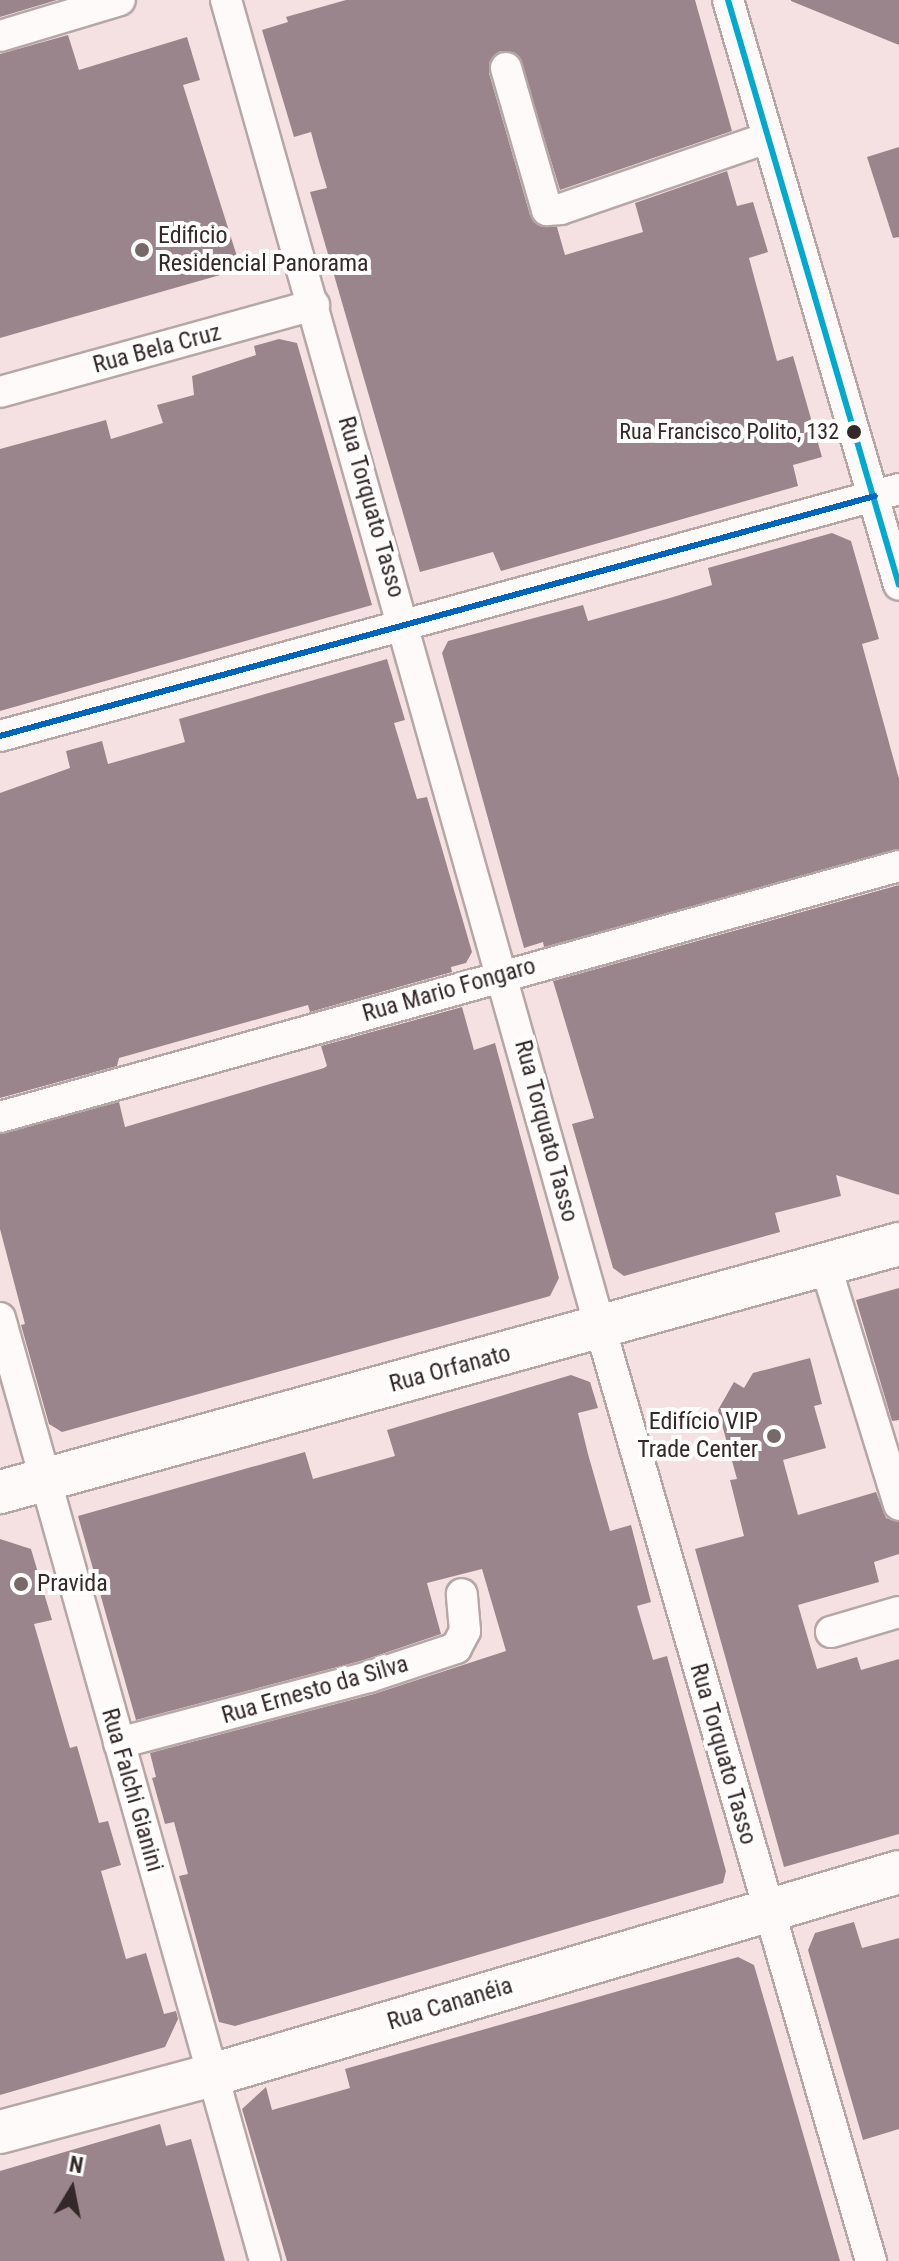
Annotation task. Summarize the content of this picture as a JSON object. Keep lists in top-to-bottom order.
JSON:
{
  "streets": {
    "main road": ["Rua Orfanato", "Rua Cananéia"],
    "street": [
      "Rua Bela Cruz",
      "Rua Torquato Tasso",
      "Rua Mario Fongaro",
      "Rua Ernesto da Silva",
      "Rua Falchi Gianini"
    ]
  },
  "crossings": [
    ["Rua Bela Cruz", "Rua Torquato Tasso"],
    ["Rua Torquato Tasso", "Rua Mario Fongaro"],
    ["Rua Torquato Tasso", "Rua Orfanato"],
    ["Rua Torquato Tasso", "Rua Cananéia"],
    ["Rua Orfanato", "Rua Falchi Gianini"],
    ["Rua Ernesto da Silva", "Rua Falchi Gianini"],
    ["Rua Falchi Gianini", "Rua Cananéia"]
  ],
  "places": [
    "Edificio Residencial Panorama",
    "Rua Francisco Polito, 132",
    "Edifício VIP Trade Center",
    "Pravida"
  ],
  "north": "top"
}
